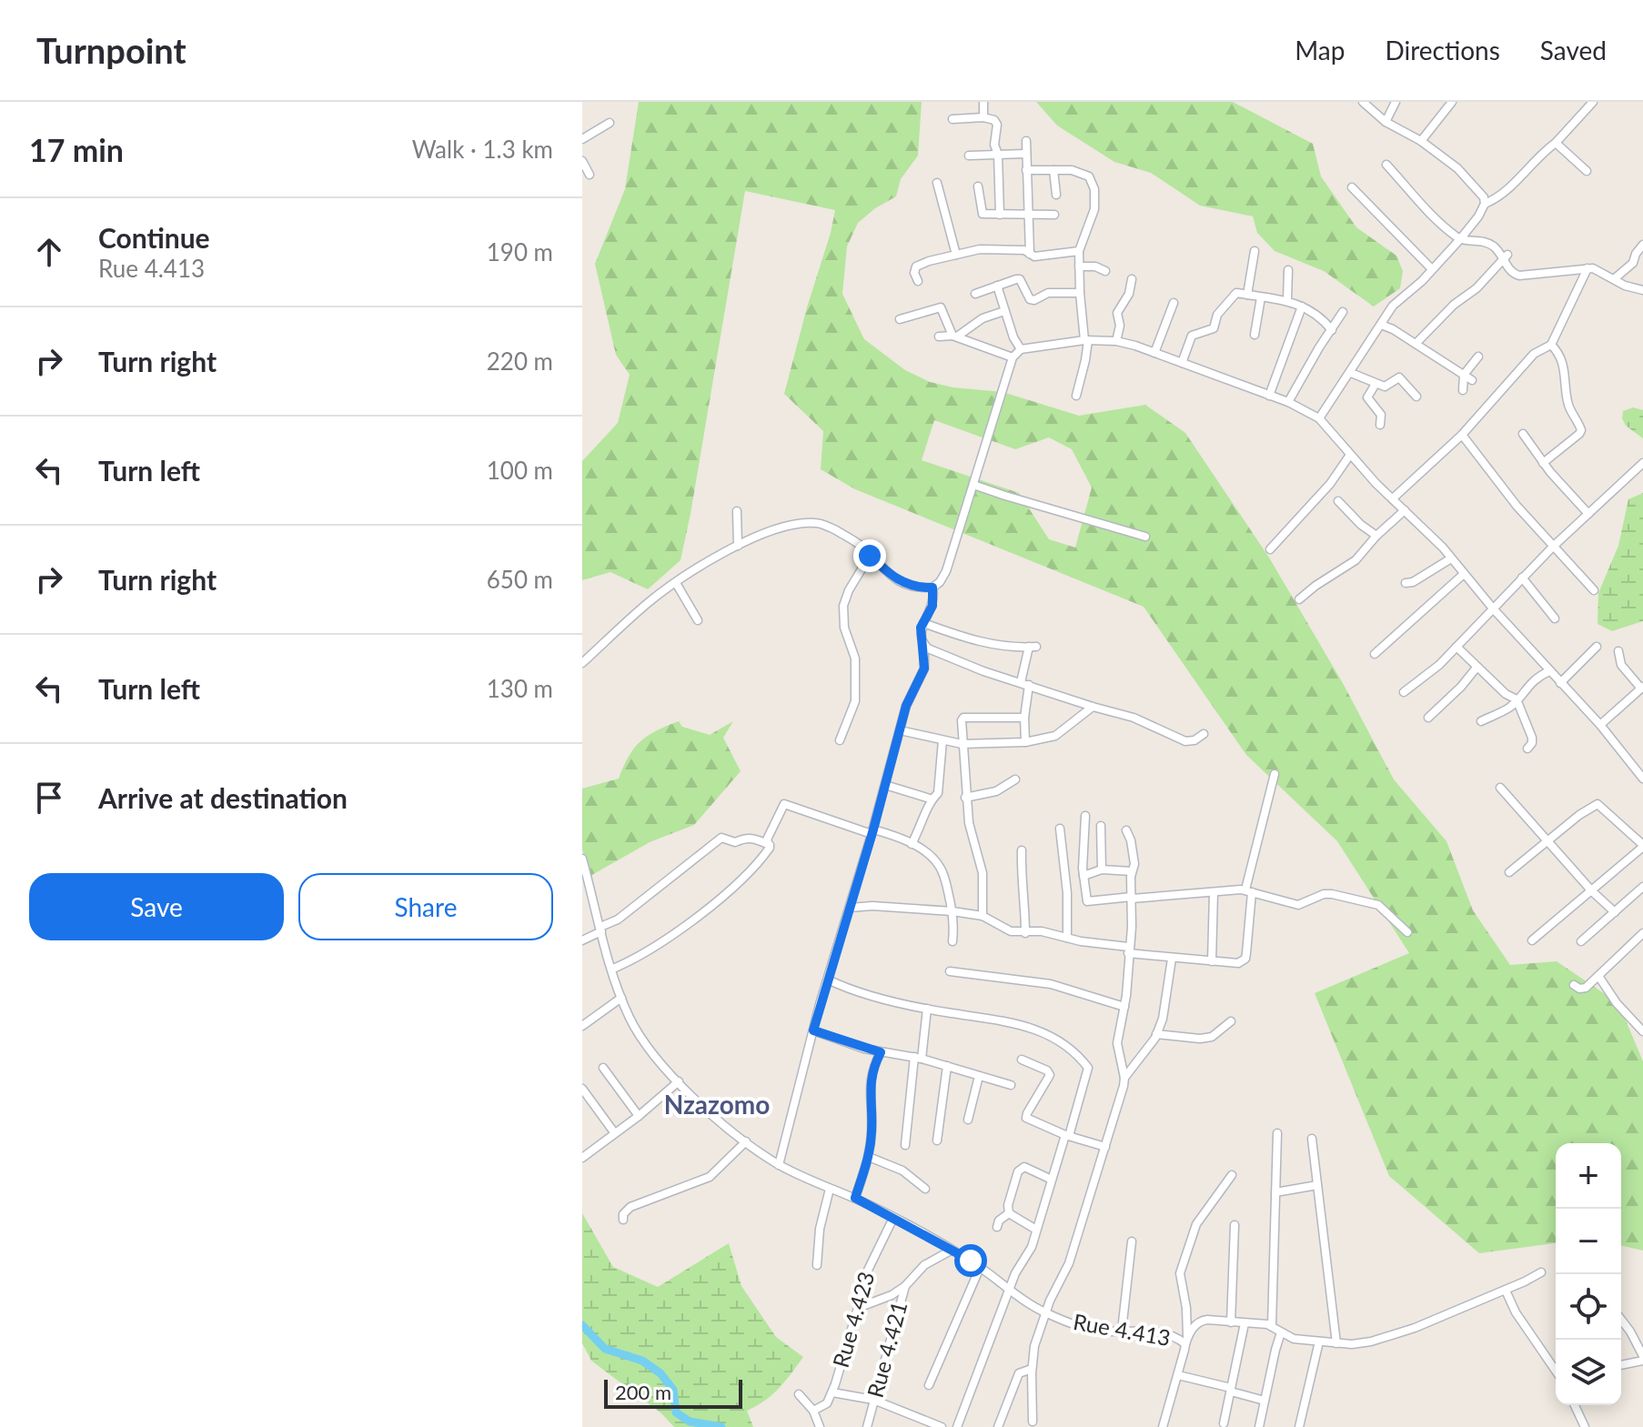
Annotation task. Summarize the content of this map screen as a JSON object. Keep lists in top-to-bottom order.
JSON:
{
  "streets": {
    "street": ["Rue 4.423", "Rue 4.413", "Rue 4.421"]
  },
  "crossings": [
    ["Rue 4.423", "Rue 4.413"],
    ["Rue 4.413", "Rue 4.421"]
  ],
  "districts": ["Nzazomo"],
  "scale_bar": "200 m",
  "page": {
    "header": "Turnpoint",
    "nav": ["Map", "Directions", "Saved"],
    "heading": ["17 min", "Walk · 1.3 km"],
    "list": [
      ["Continue", "Rue 4.413", "190 m"],
      ["Turn right", "220 m"],
      ["Turn left", "100 m"],
      ["Turn right", "650 m"],
      ["Turn left", "130 m"],
      "Arrive at destination"
    ],
    "buttons": ["Save", "Share"],
    "map_buttons": ["+", "−"],
    "scale": "200 m"
  }
}
